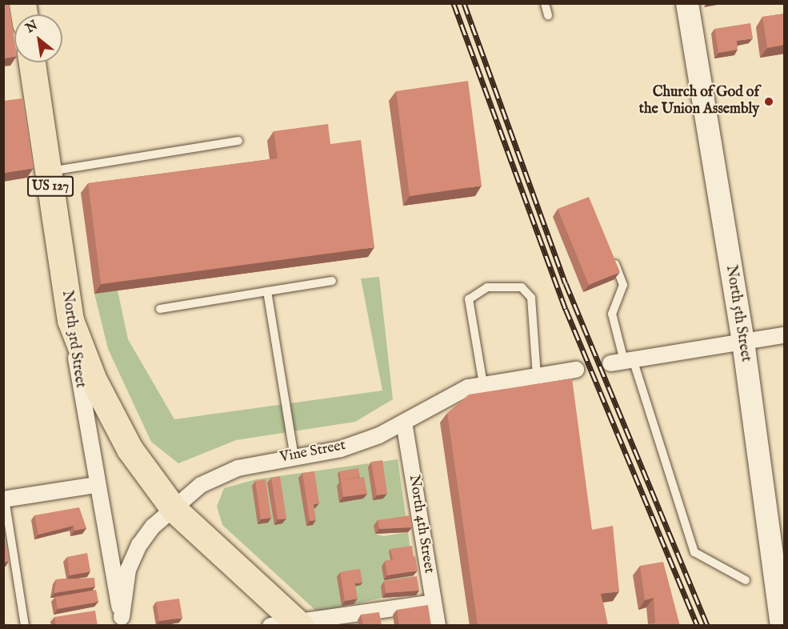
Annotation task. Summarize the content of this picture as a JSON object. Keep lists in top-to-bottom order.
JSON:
{
  "streets": {
    "highway": ["US 127", "North 3rd Street"],
    "street": ["North 5th Street", "Vine Street", "North 4th Street"]
  },
  "crossings": [
    ["US 127", "North 3rd Street"],
    ["US 127", "Vine Street"],
    ["North 3rd Street", "Vine Street"],
    ["Vine Street", "North 4th Street"]
  ],
  "places": ["Church of God of the Union Assembly"],
  "north": "top left"
}
